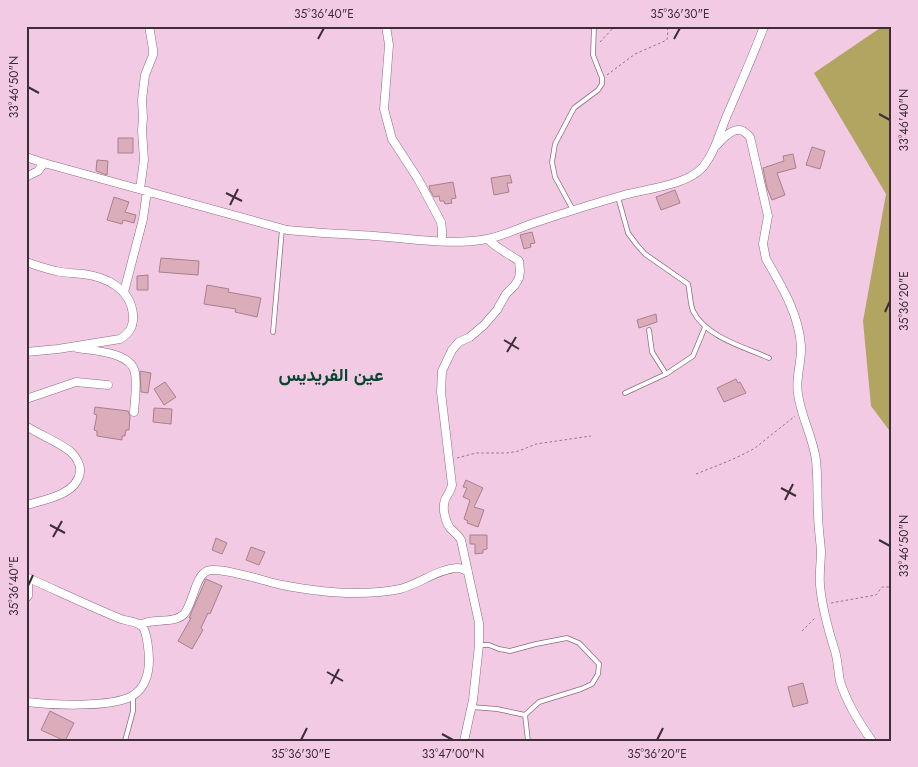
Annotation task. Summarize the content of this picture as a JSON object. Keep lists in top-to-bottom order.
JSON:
{
  "districts": ["عين الفريديس"],
  "coordinates": [
    "35°36'40\"E",
    "35°36'30\"E",
    "33°46'50\"N",
    "33°46'40\"N",
    "35°36'20\"E",
    "33°47'00\"N"
  ]
}
